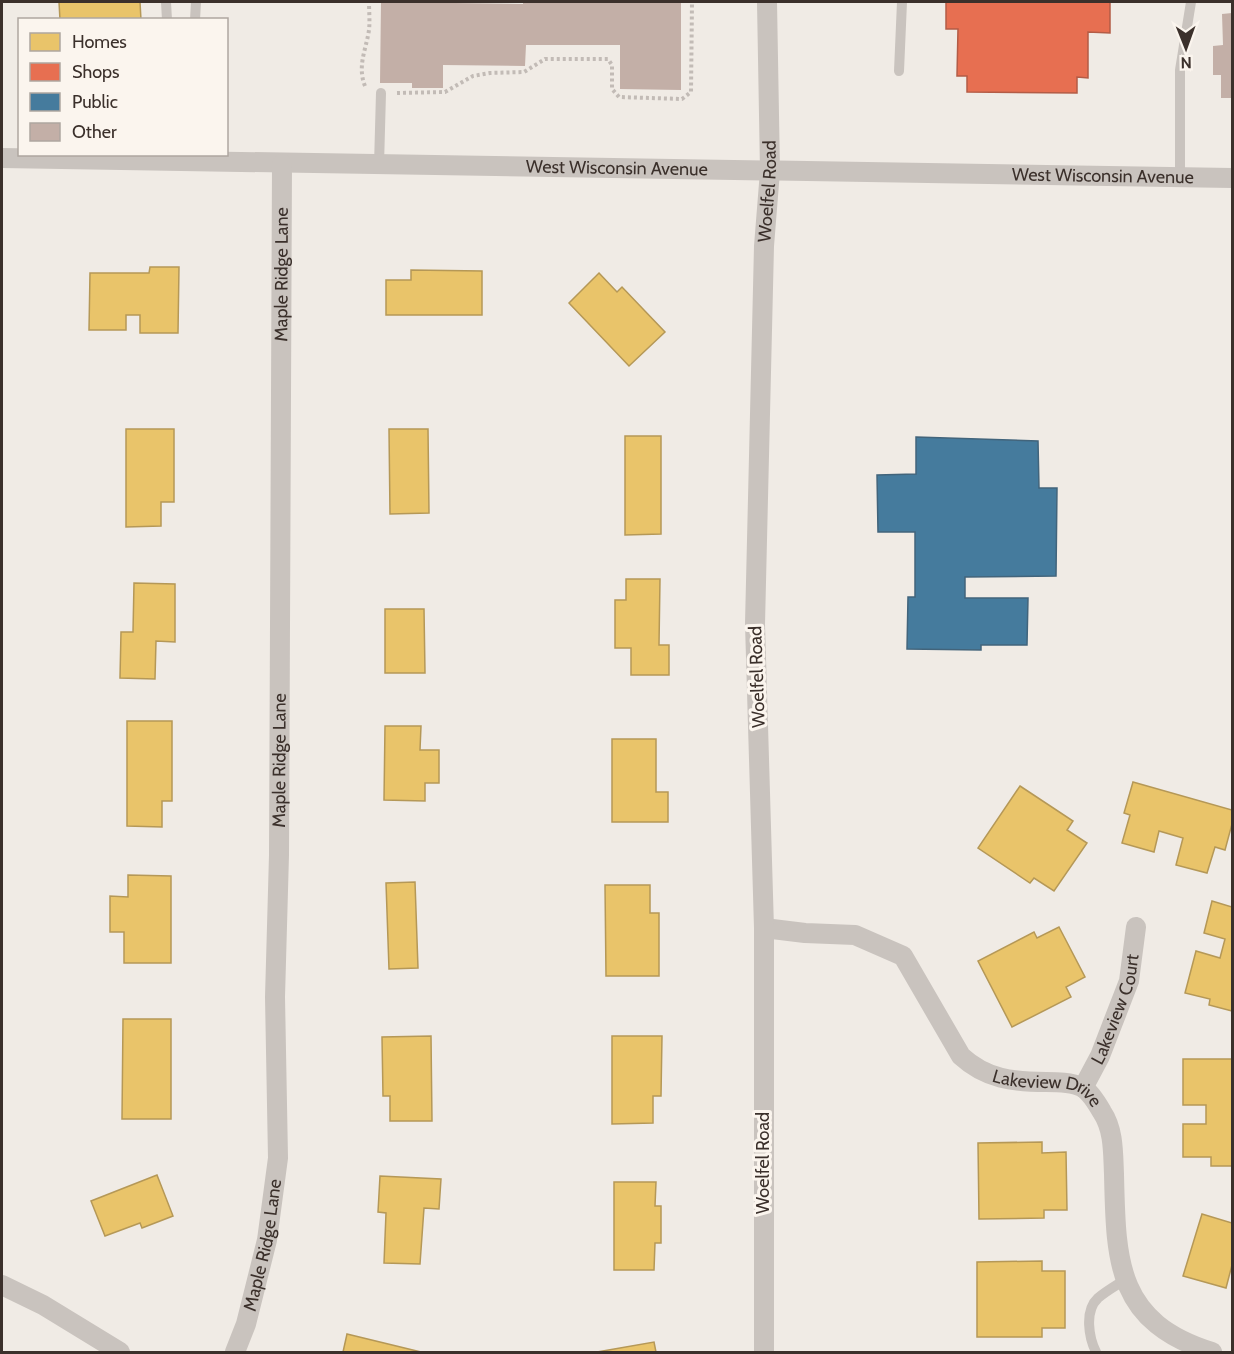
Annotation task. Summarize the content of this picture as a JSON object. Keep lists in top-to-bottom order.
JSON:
{
  "streets": {
    "street": [
      "West Wisconsin Avenue",
      "Woelfel Road",
      "Maple Ridge Lane",
      "Lakeview Court",
      "Lakeview Drive"
    ]
  },
  "crossings": [
    ["West Wisconsin Avenue", "Woelfel Road"],
    ["West Wisconsin Avenue", "Maple Ridge Lane"],
    ["Woelfel Road", "Lakeview Drive"],
    ["Lakeview Court", "Lakeview Drive"]
  ],
  "legend": [
    "Homes",
    "Shops",
    "Public",
    "Other"
  ],
  "north": "bottom"
}
